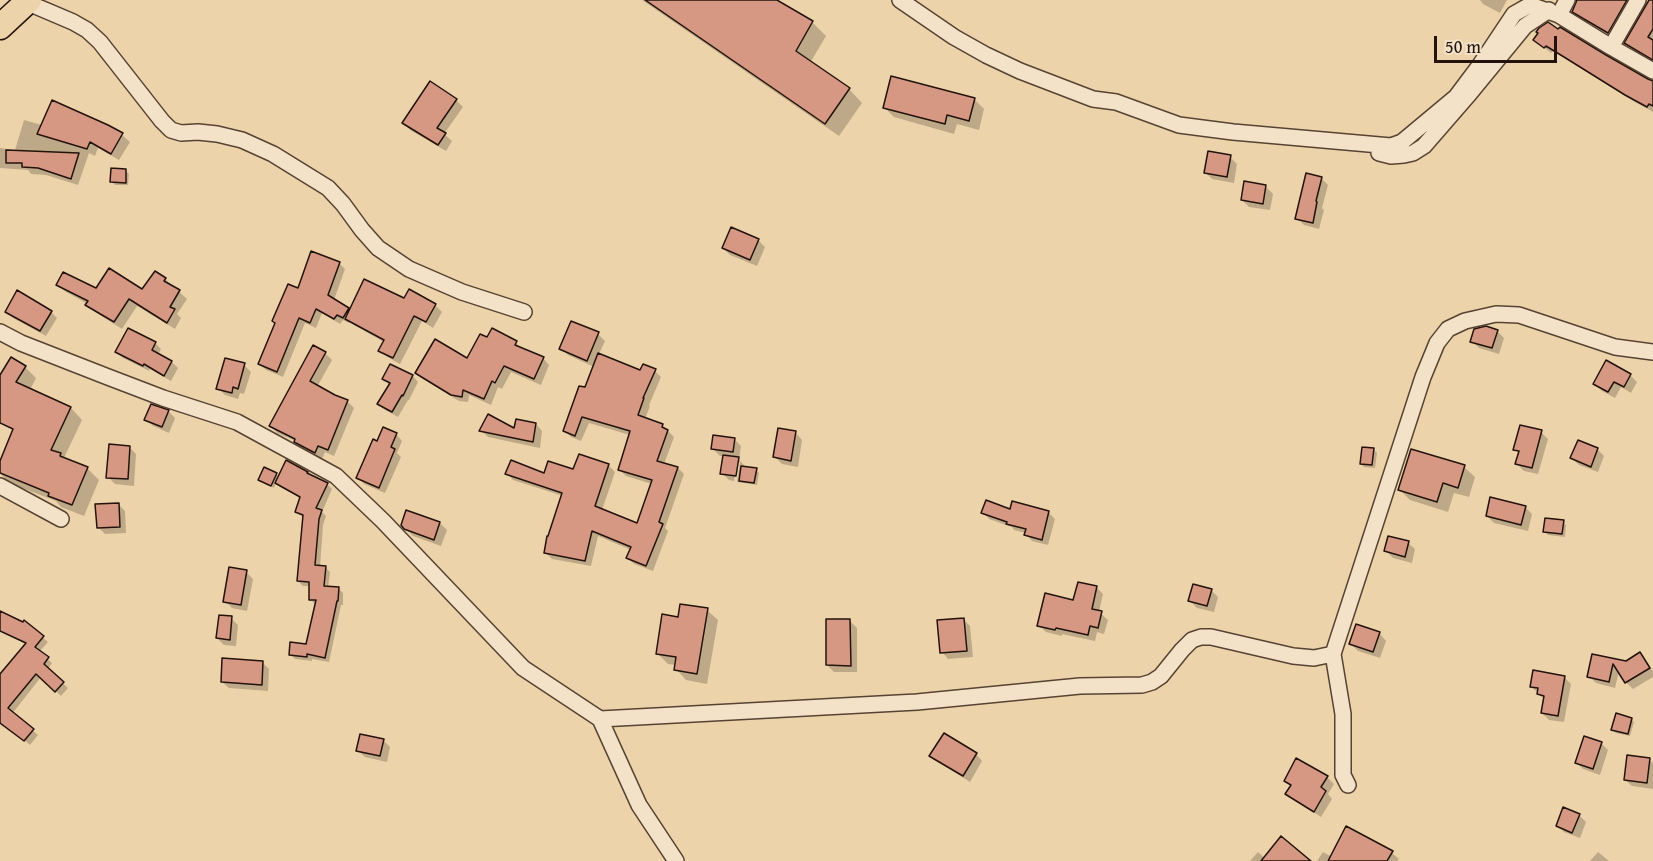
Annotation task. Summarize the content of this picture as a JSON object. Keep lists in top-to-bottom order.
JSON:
{
  "scale_bar": "50 m"
}
